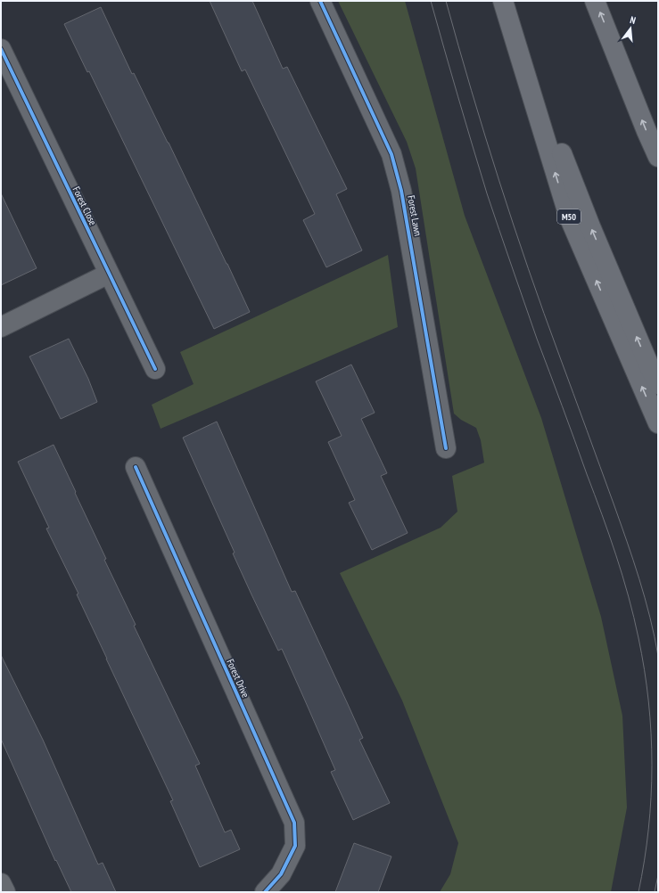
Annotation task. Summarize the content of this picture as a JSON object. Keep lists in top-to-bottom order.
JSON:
{
  "streets": {
    "highway": ["M50"],
    "street": ["Forest Close", "Forest Lawn", "Forest Drive"]
  },
  "north": "top"
}
